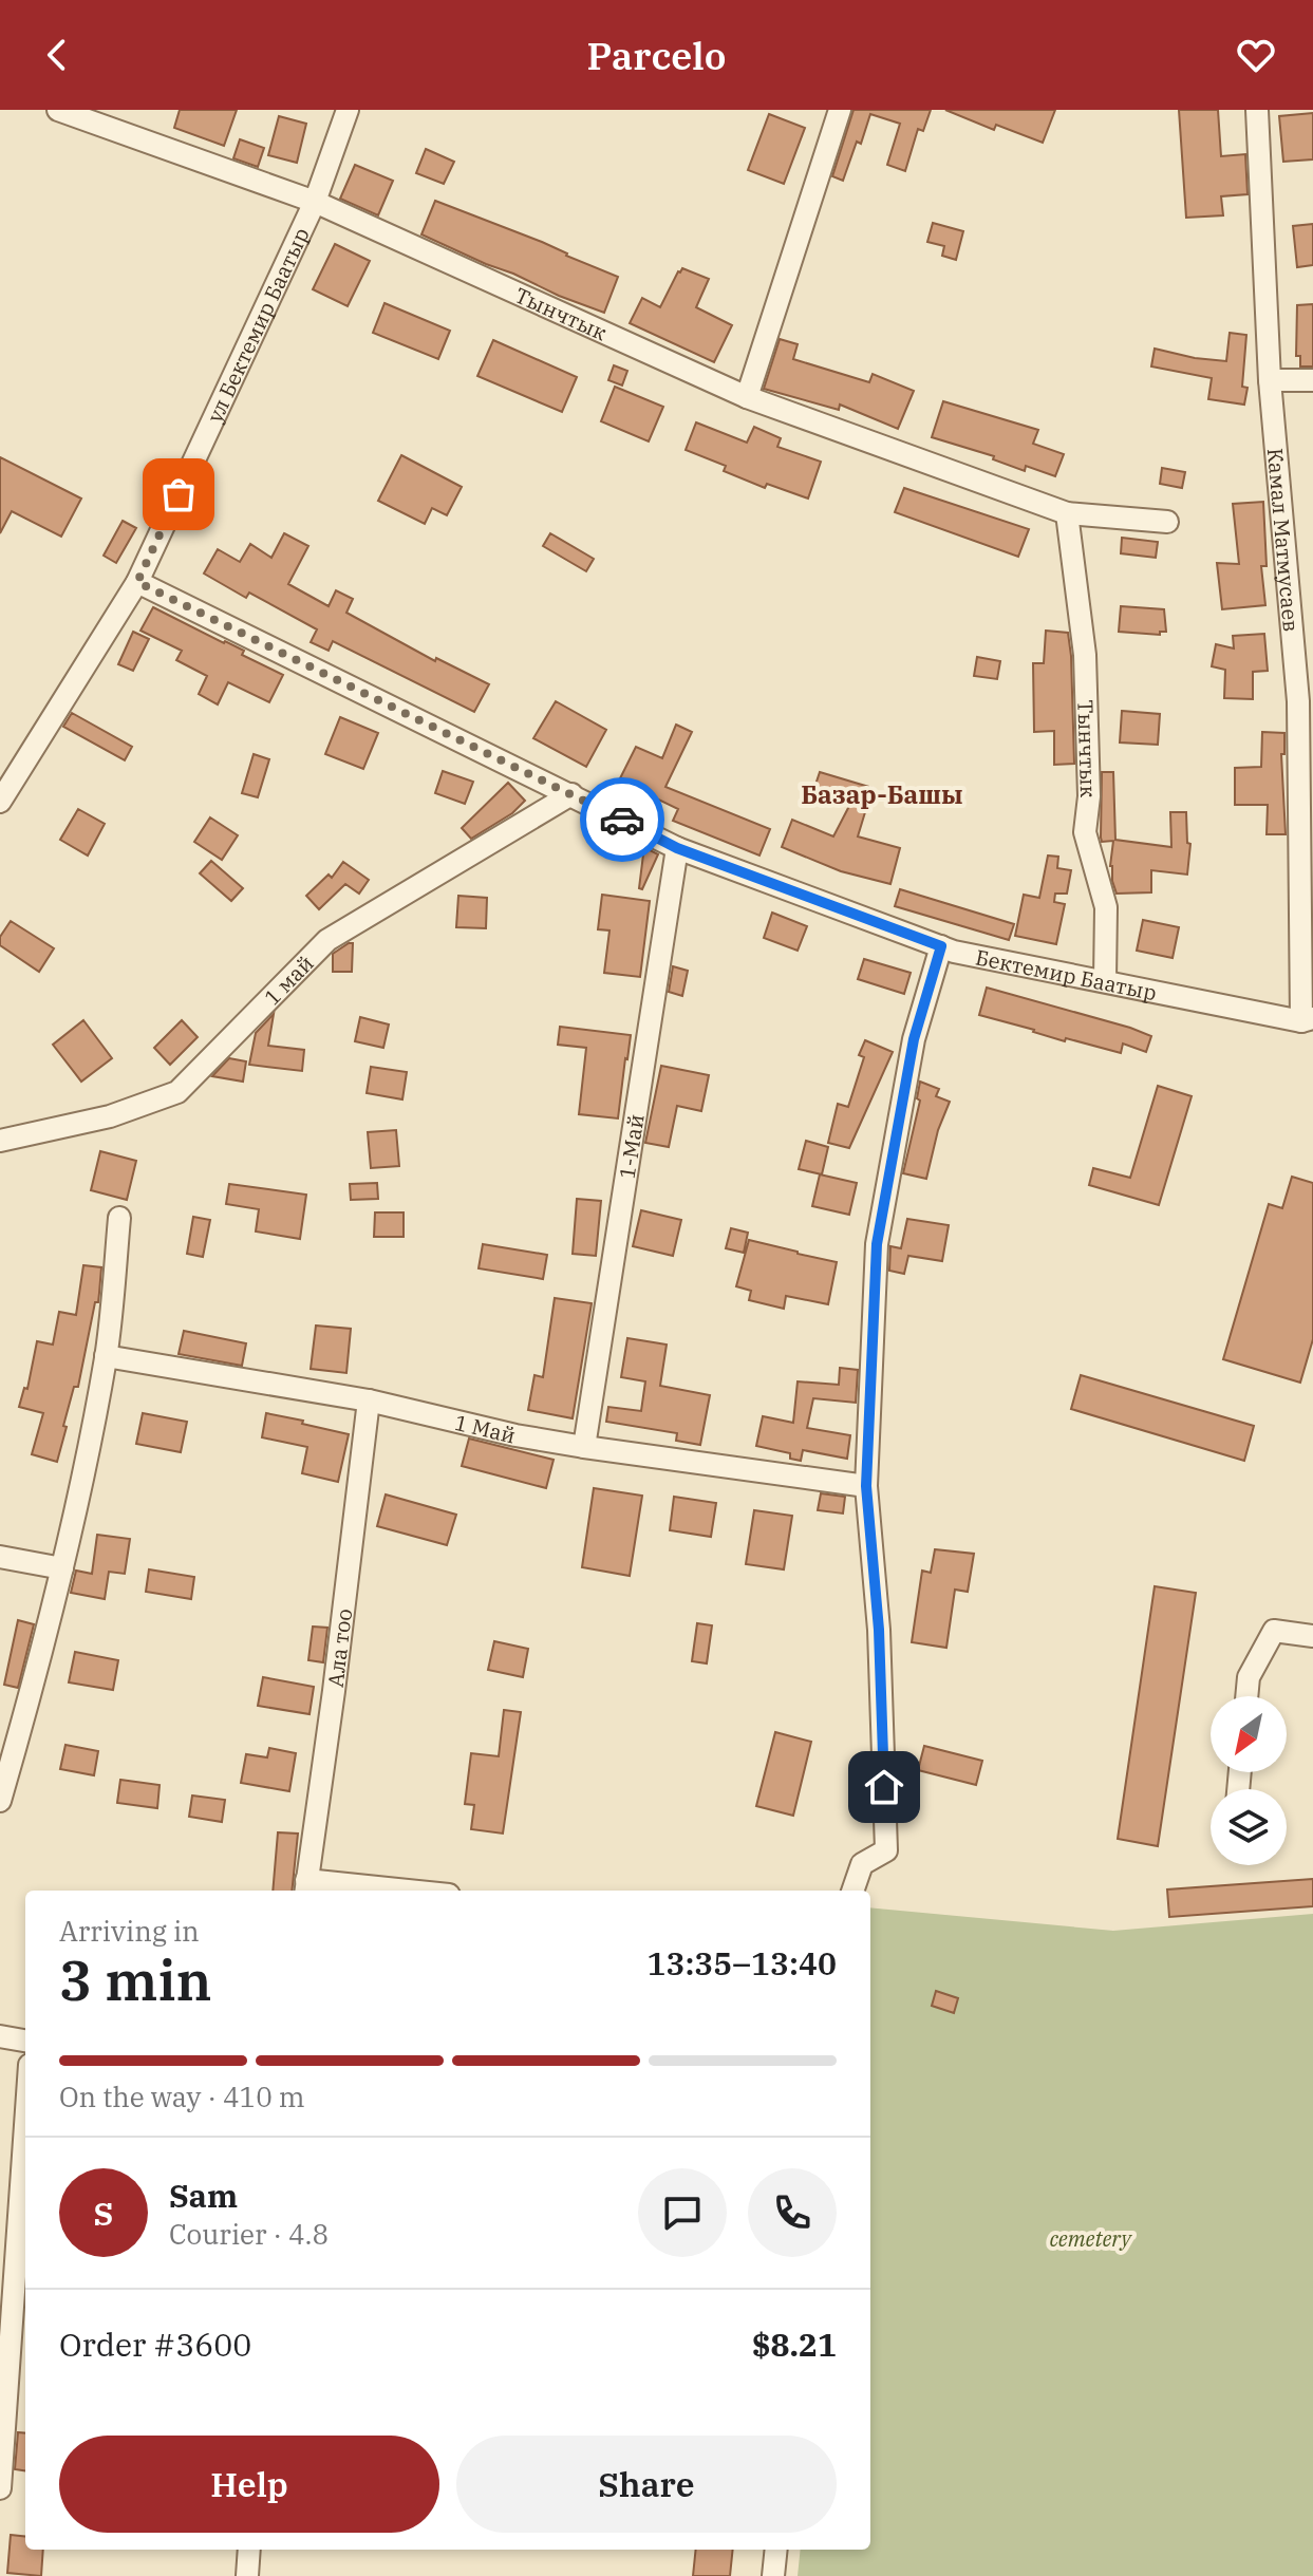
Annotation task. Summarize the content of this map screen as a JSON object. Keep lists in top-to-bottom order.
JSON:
{
  "streets": {
    "street": [
      "Тынчтык",
      "ул Бектемир Баатыр",
      "Камал Матмусаев",
      "Бектемир Баатыр",
      "1 май",
      "1-Май",
      "1 Май",
      "Ала тоо"
    ]
  },
  "crossings": [
    ["Тынчтык", "ул Бектемир Баатыр"],
    ["Тынчтык", "Бектемир Баатыр"],
    ["ул Бектемир Баатыр", "Бектемир Баатыр"],
    ["Камал Матмусаев", "Бектемир Баатыр"],
    ["Бектемир Баатыр", "1 май"],
    ["Бектемир Баатыр", "1-Май"],
    ["1-Май", "1 Май"],
    ["1 Май", "Ала тоо"]
  ],
  "districts": ["Базар-Башы"],
  "parks": ["cemetery"],
  "north": "bottom left",
  "page": {
    "header": "Parcelo",
    "heading": ["3 min", "Arriving in", "13:35–13:40"],
    "panel": [
      "Sam",
      "Courier · 4.8",
      "Order #3600",
      "$8.21"
    ],
    "bar": "On the way · 410 m",
    "round": "S",
    "buttons": ["Help", "Share"]
  }
}
